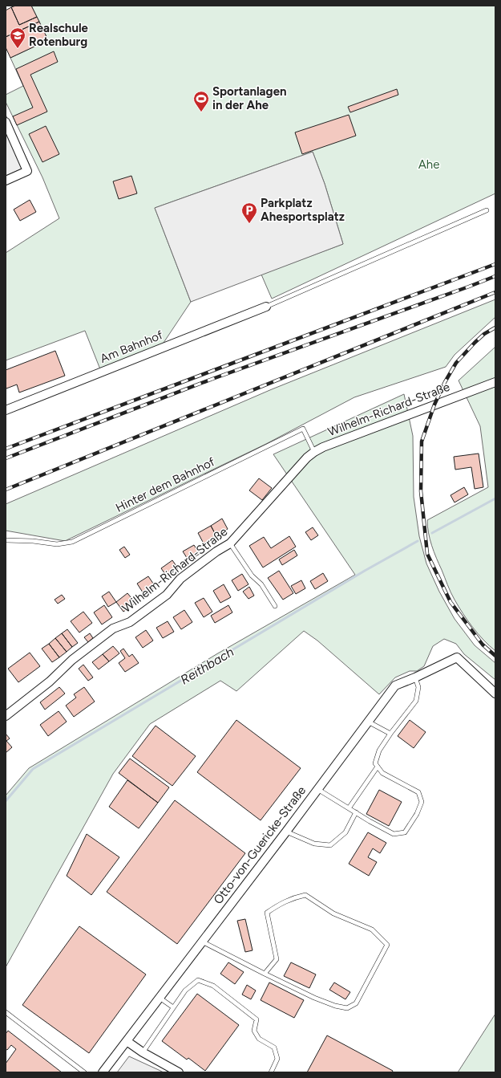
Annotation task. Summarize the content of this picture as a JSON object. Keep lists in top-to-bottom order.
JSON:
{
  "streets": {
    "street": ["Am Bahnhof", "Wilhelm-Richard-Straße", "Otto-von-Guericke-Straße"],
    "lane": ["Hinter dem Bahnhof"]
  },
  "crossings": [
    ["Wilhelm-Richard-Straße", "Hinter dem Bahnhof"]
  ],
  "water": ["Reithbach"],
  "parks": ["Ahe"],
  "places": {
    "school or university": ["Realschule Rotenburg"],
    "sports": ["Sportanlagen in der Ahe"],
    "parking": ["Parkplatz Ahesportsplatz"]
  }
}
